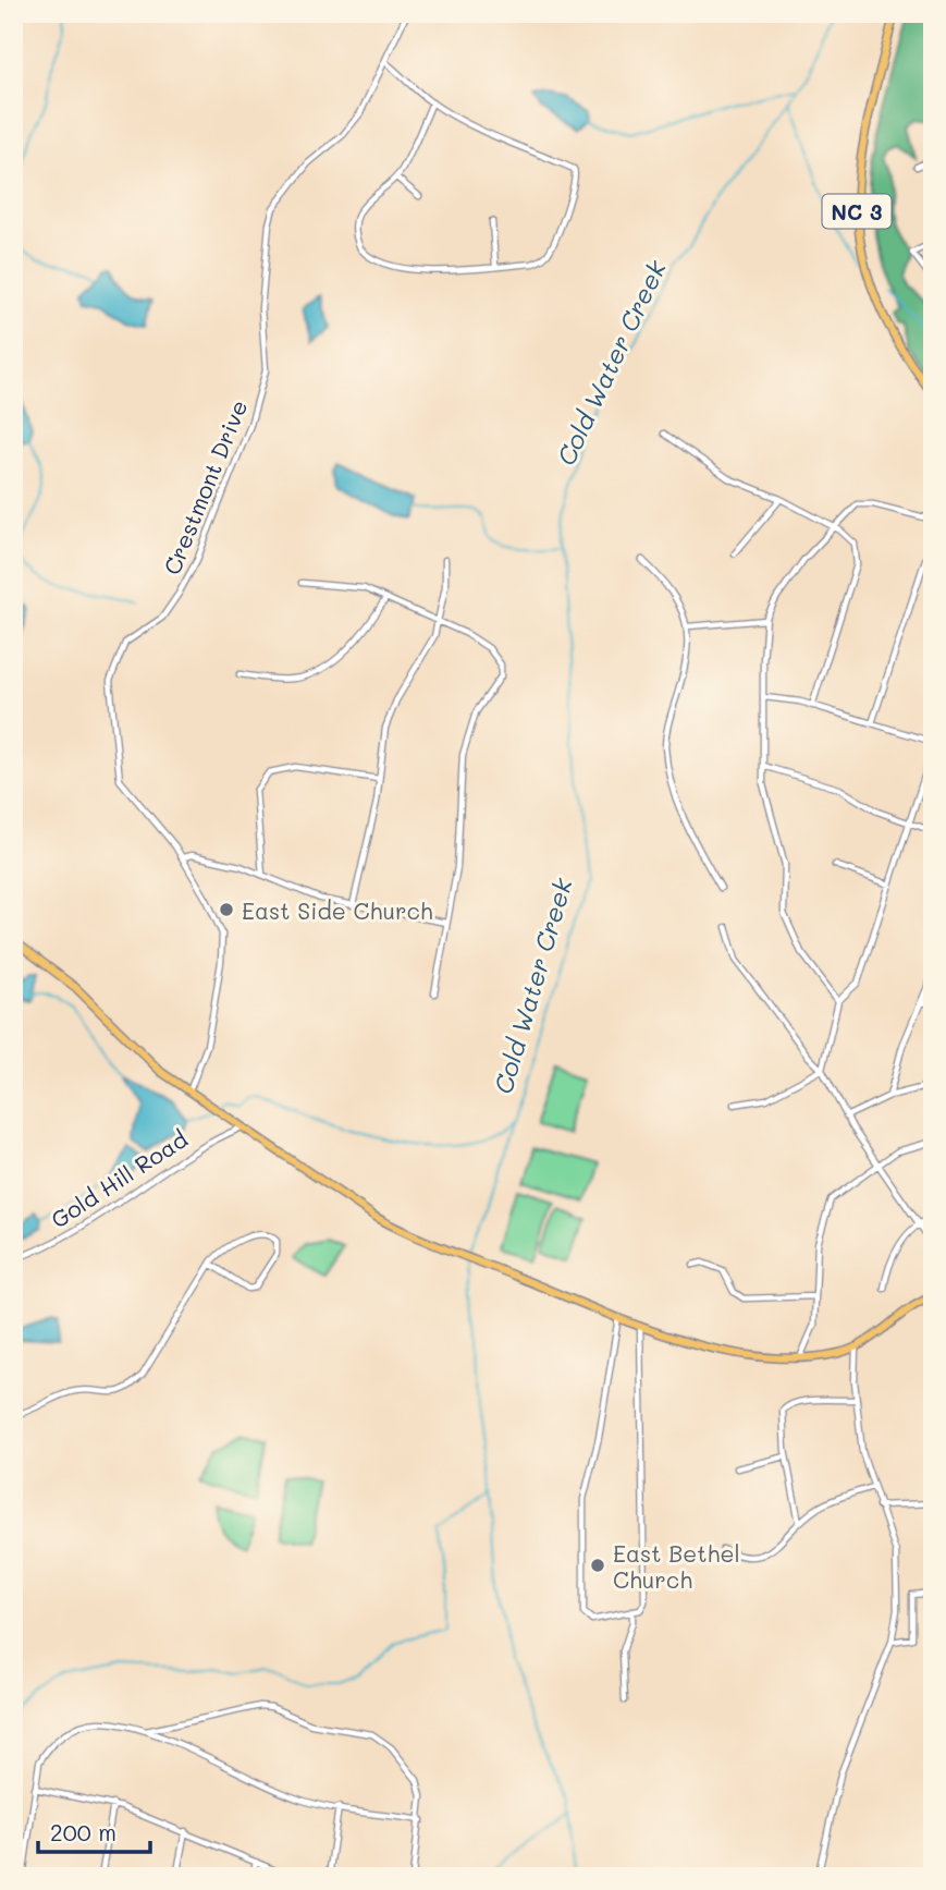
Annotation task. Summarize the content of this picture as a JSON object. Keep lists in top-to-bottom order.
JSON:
{
  "streets": {
    "main road": ["NC 3"],
    "street": ["Crestmont Drive", "Gold Hill Road"]
  },
  "water": ["Cold Water Creek"],
  "places": ["East Side Church", "East Bethel Church"],
  "scale_bar": "200 m"
}
